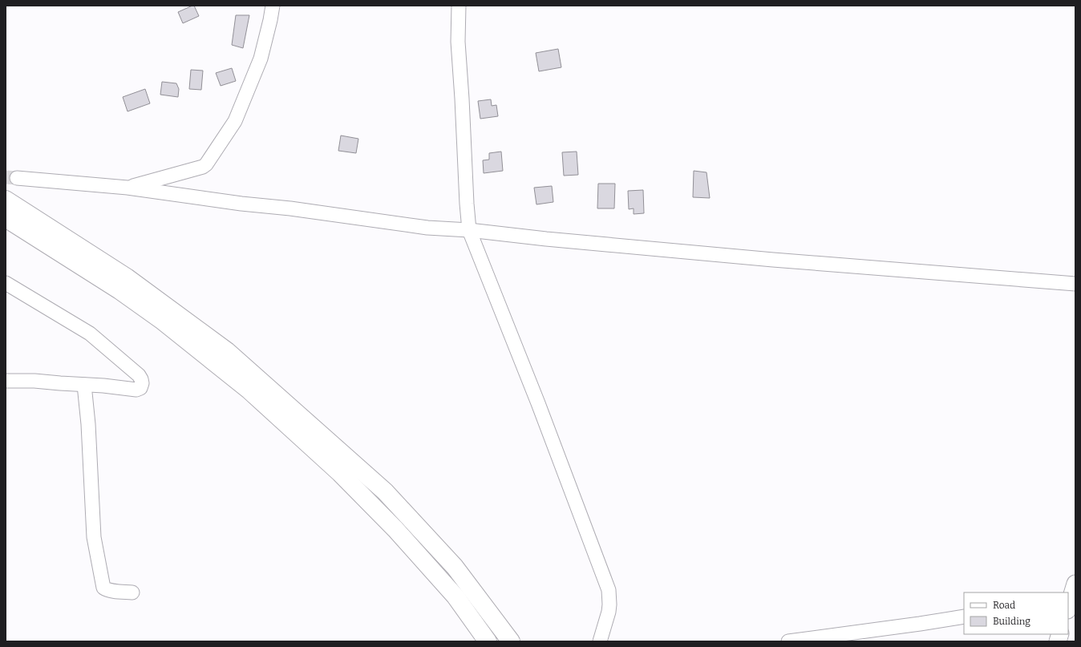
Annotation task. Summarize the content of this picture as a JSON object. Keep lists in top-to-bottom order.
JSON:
{
  "legend": ["Road", "Building"]
}
